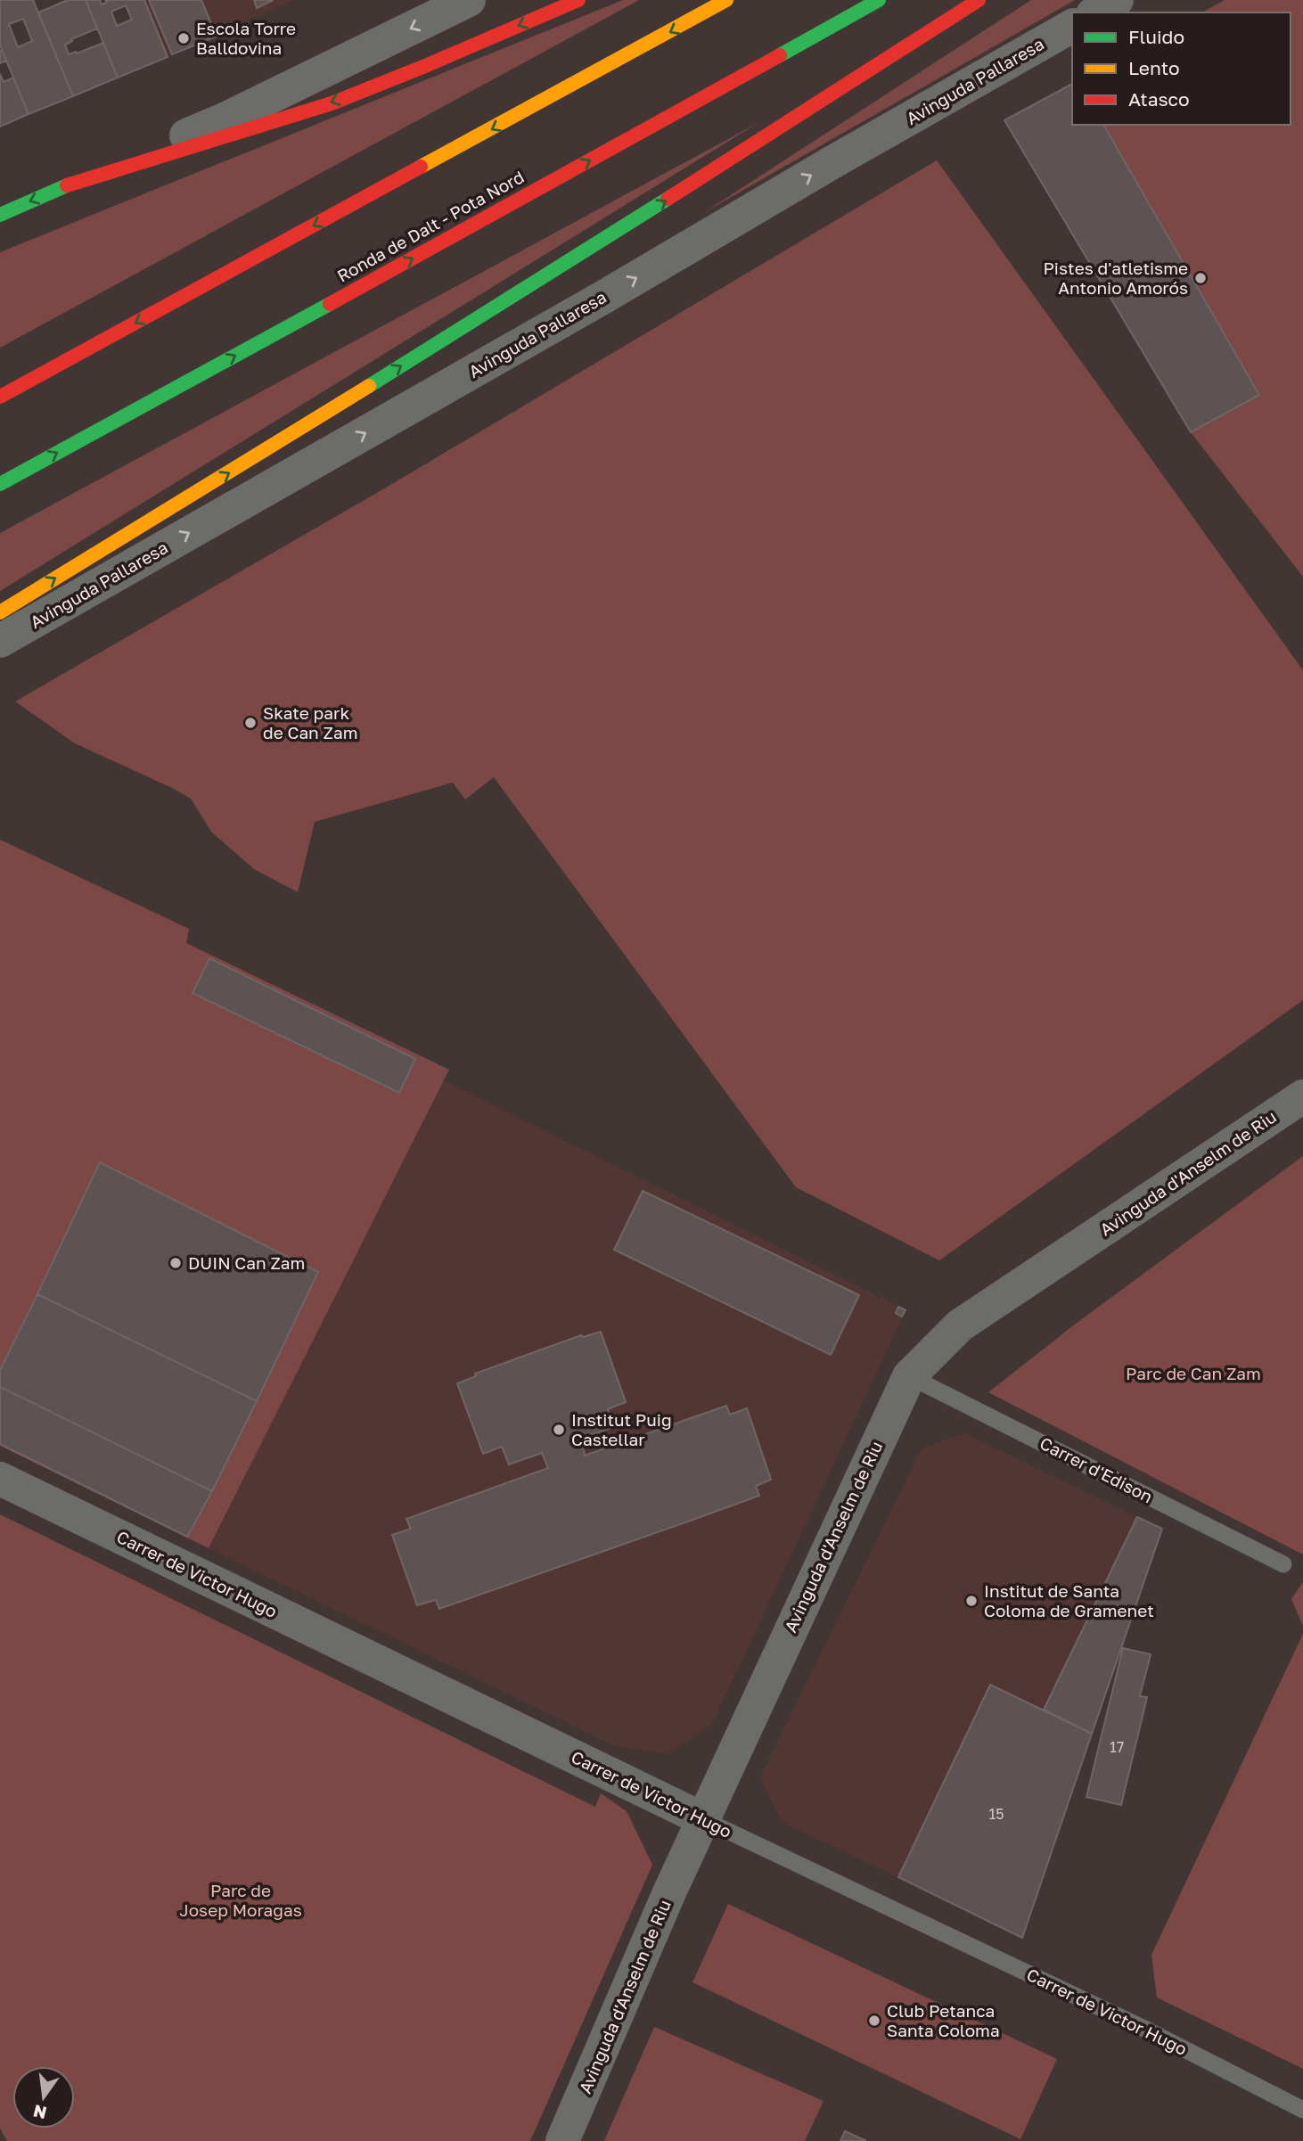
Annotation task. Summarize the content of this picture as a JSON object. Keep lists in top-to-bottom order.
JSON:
{
  "streets": {
    "main road": ["Ronda de Dalt - Pota Nord"],
    "street": ["Avinguda Pallaresa", "Avinguda d'Anselm de Riu", "Carrer de Victor Hugo"],
    "lane": ["Carrer d'Edison"]
  },
  "crossings": [
    ["Avinguda d'Anselm de Riu", "Carrer d'Edison"],
    ["Avinguda d'Anselm de Riu", "Carrer de Victor Hugo"]
  ],
  "one_way": ["Avinguda Pallaresa"],
  "parks": ["Parc de Can Zam", "Parc de Josep Moragas"],
  "places": [
    "Escola Torre Balldovina",
    "Pistes d'atletisme Antonio Amorós",
    "Skate park de Can Zam",
    "DUIN Can Zam",
    "Institut Puig Castellar",
    "Institut de Santa Coloma de Gramenet",
    "Club Petanca Santa Coloma"
  ],
  "house_numbers": ["17", "15"],
  "legend": ["Fluido", "Lento", "Atasco"],
  "north": "bottom"
}
